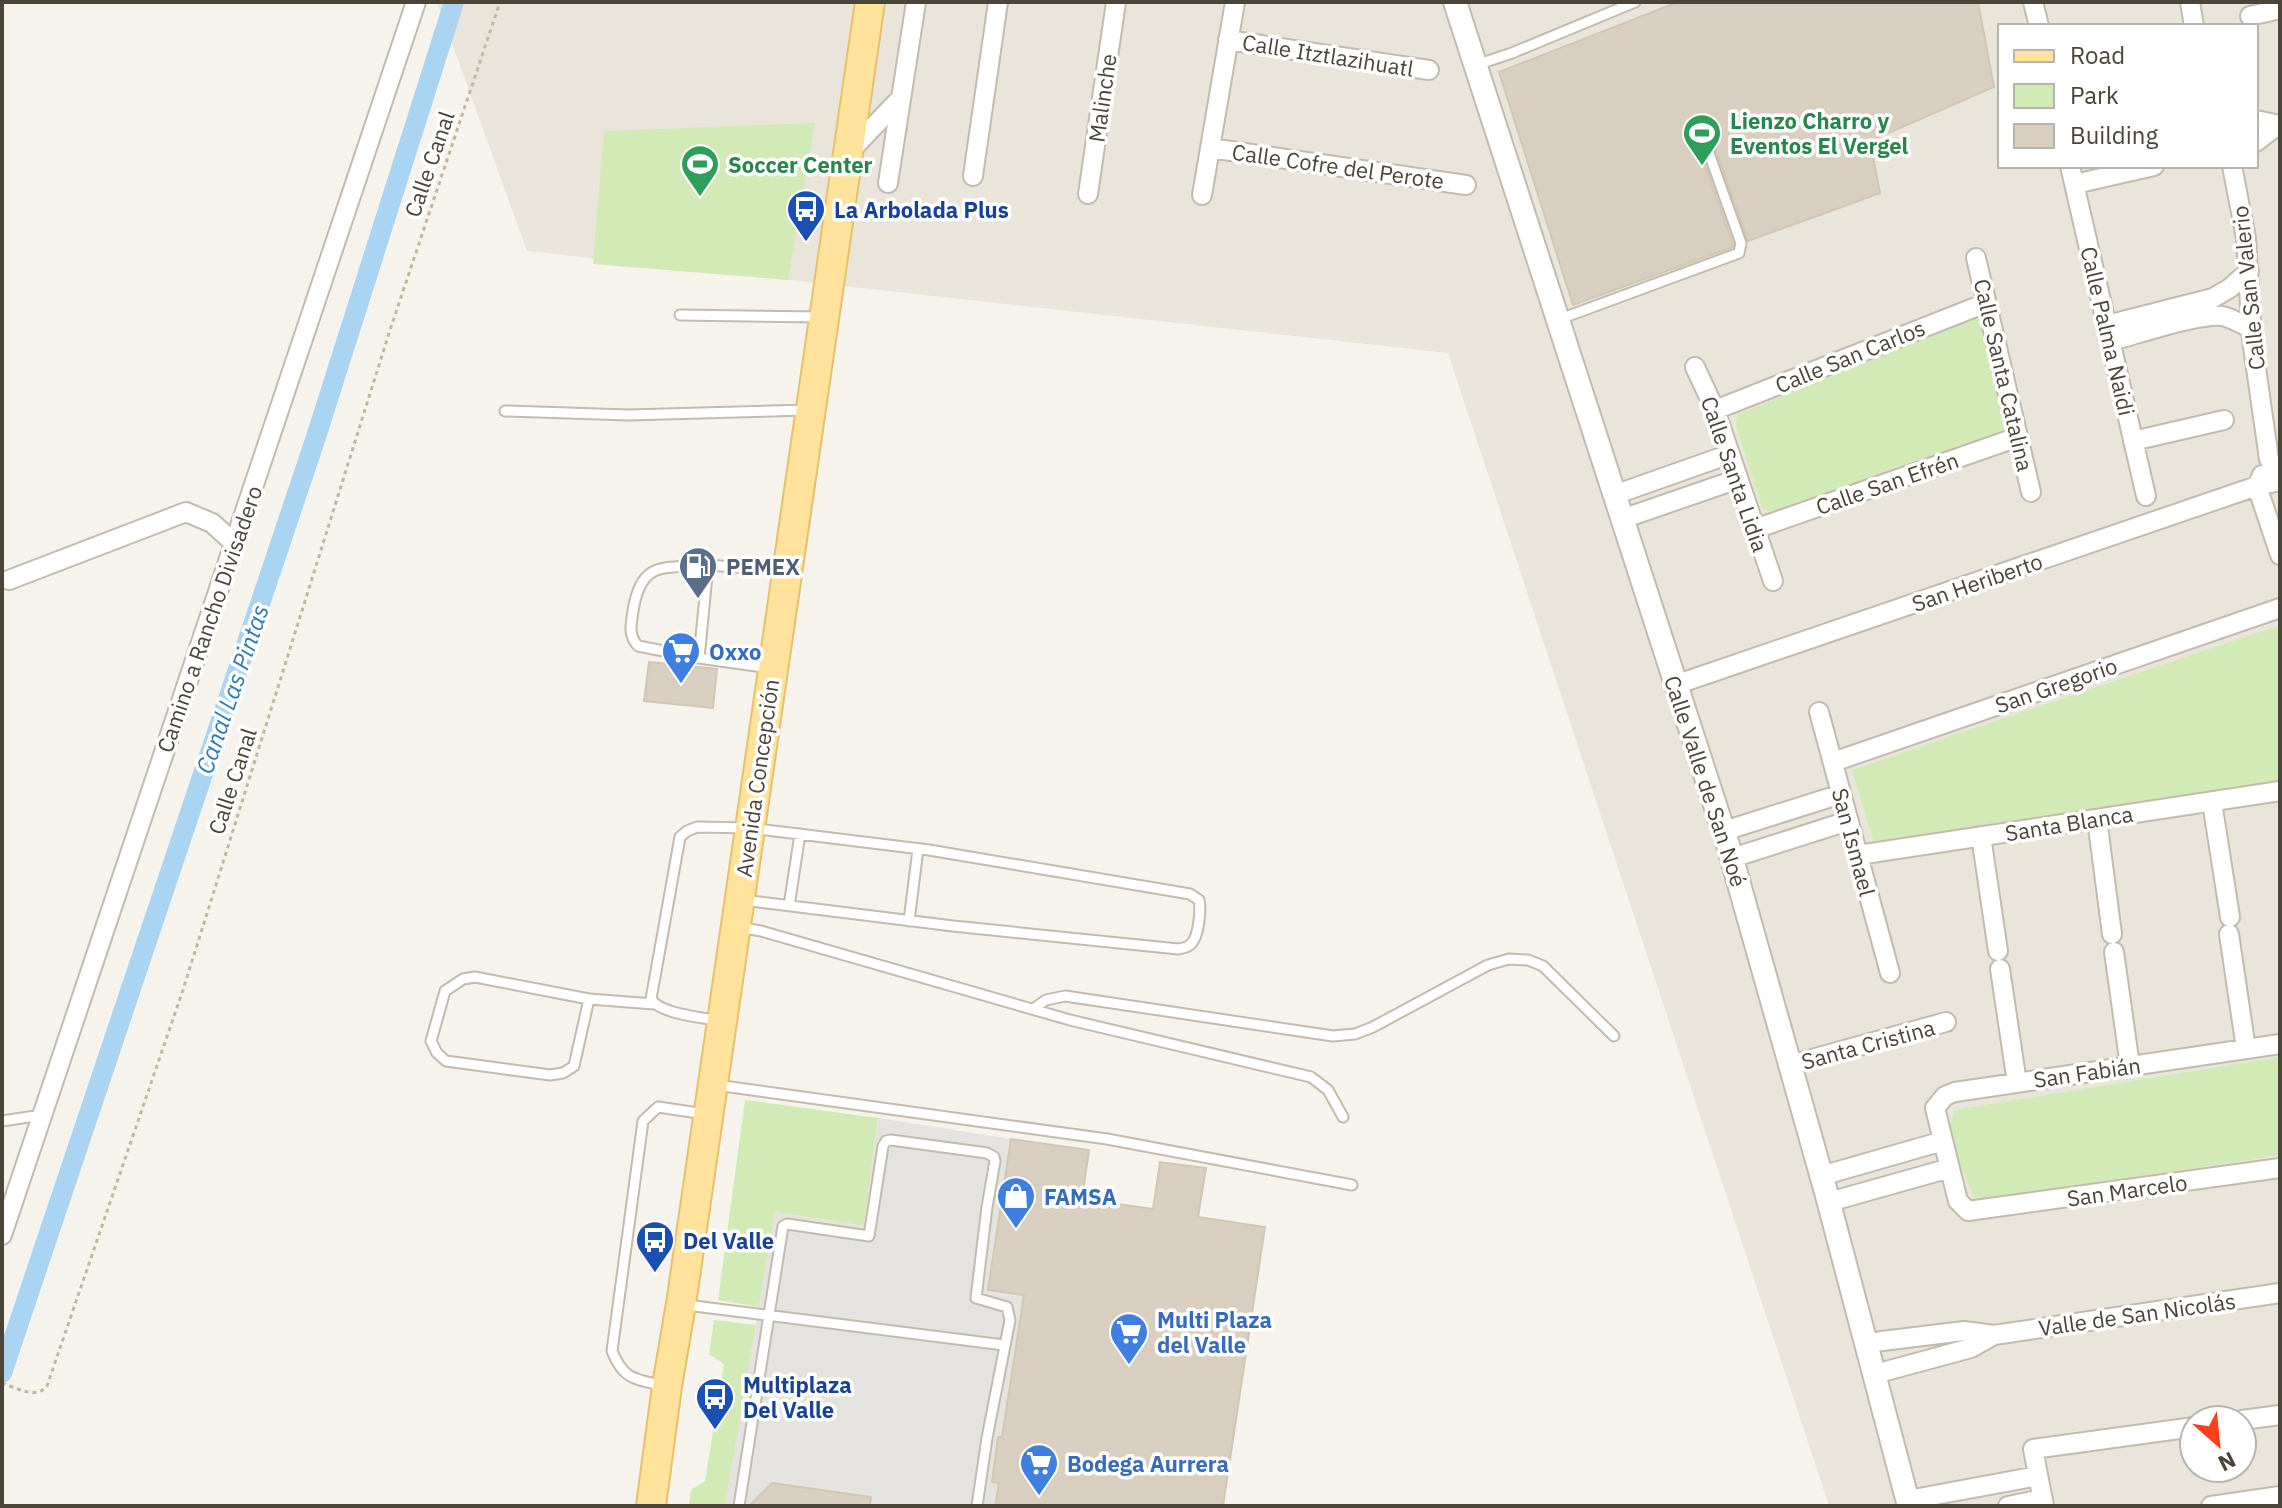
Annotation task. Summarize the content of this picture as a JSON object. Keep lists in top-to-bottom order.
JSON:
{
  "streets": {
    "main road": ["Avenida Concepción"],
    "street": [
      "Calle Itztlazihuatl",
      "Malinche",
      "Calle Cofre del Perote",
      "Calle San Valerio",
      "Calle Palma Naidi",
      "Calle San Carlos",
      "Calle Santa Catalina",
      "Calle Santa Lidia",
      "Calle San Efrén",
      "San Heriberto",
      "Camino a Rancho Divisadero",
      "San Gregorio",
      "Calle Valle de San Noé",
      "Santa Blanca",
      "San Ismael",
      "Santa Cristina",
      "San Fabián",
      "San Marcelo",
      "Valle de San Nicolás"
    ],
    "path": ["Calle Canal"]
  },
  "crossings": [
    ["Calle San Valerio", "San Heriberto"],
    ["Calle San Carlos", "Calle Santa Catalina"],
    ["Calle San Carlos", "Calle Santa Lidia"],
    ["Calle Santa Catalina", "Calle San Efrén"],
    ["Calle Santa Lidia", "Calle San Efrén"],
    ["San Heriberto", "Calle Valle de San Noé"],
    ["San Gregorio", "San Ismael"],
    ["Calle Valle de San Noé", "Santa Cristina"],
    ["Calle Valle de San Noé", "Valle de San Nicolás"],
    ["Santa Blanca", "San Ismael"],
    ["San Fabián", "San Marcelo"]
  ],
  "water": ["Canal Las Pintas"],
  "places": {
    "sports": ["Lienzo Charro y Eventos El Vergel", "Soccer Center"],
    "bus stop": ["La Arbolada Plus", "Del Valle", "Multiplaza Del Valle"],
    "fuel station": ["PEMEX"],
    "supermarket": ["Oxxo", "Multi Plaza del Valle", "Bodega Aurrera"],
    "shop": ["FAMSA"]
  },
  "legend": ["Road", "Park", "Building"],
  "north": "bottom right"
}
